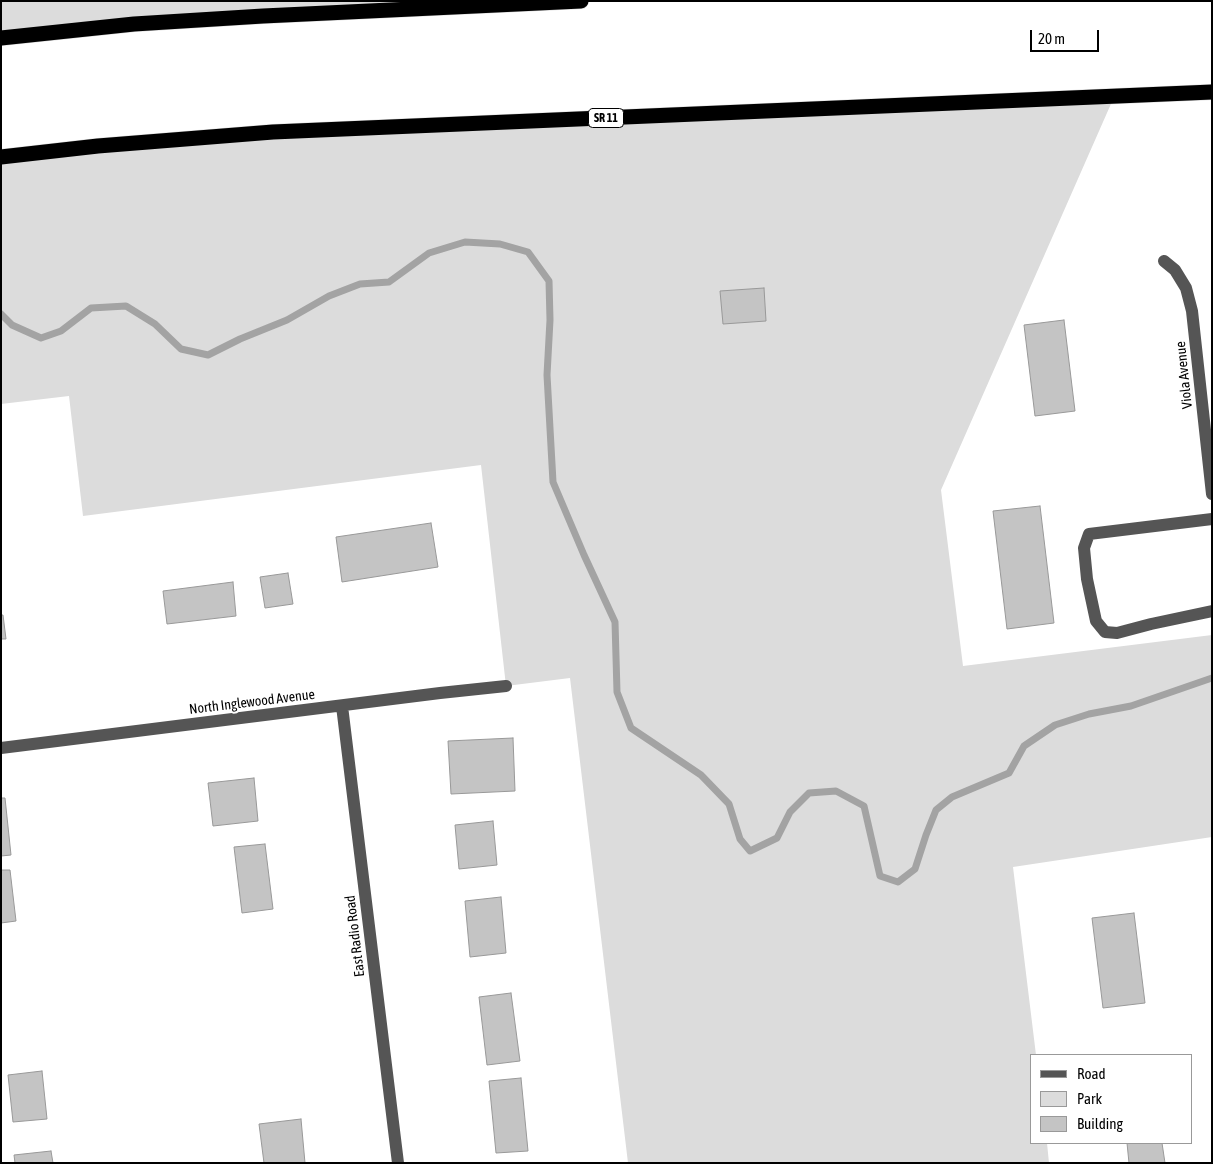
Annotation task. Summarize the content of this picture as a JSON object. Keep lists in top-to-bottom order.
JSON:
{
  "streets": {
    "highway": ["SR 11"],
    "street": ["Viola Avenue", "North Inglewood Avenue", "East Radio Road"]
  },
  "crossings": [
    ["North Inglewood Avenue", "East Radio Road"]
  ],
  "legend": ["Road", "Park", "Building"],
  "scale_bar": "20 m"
}
